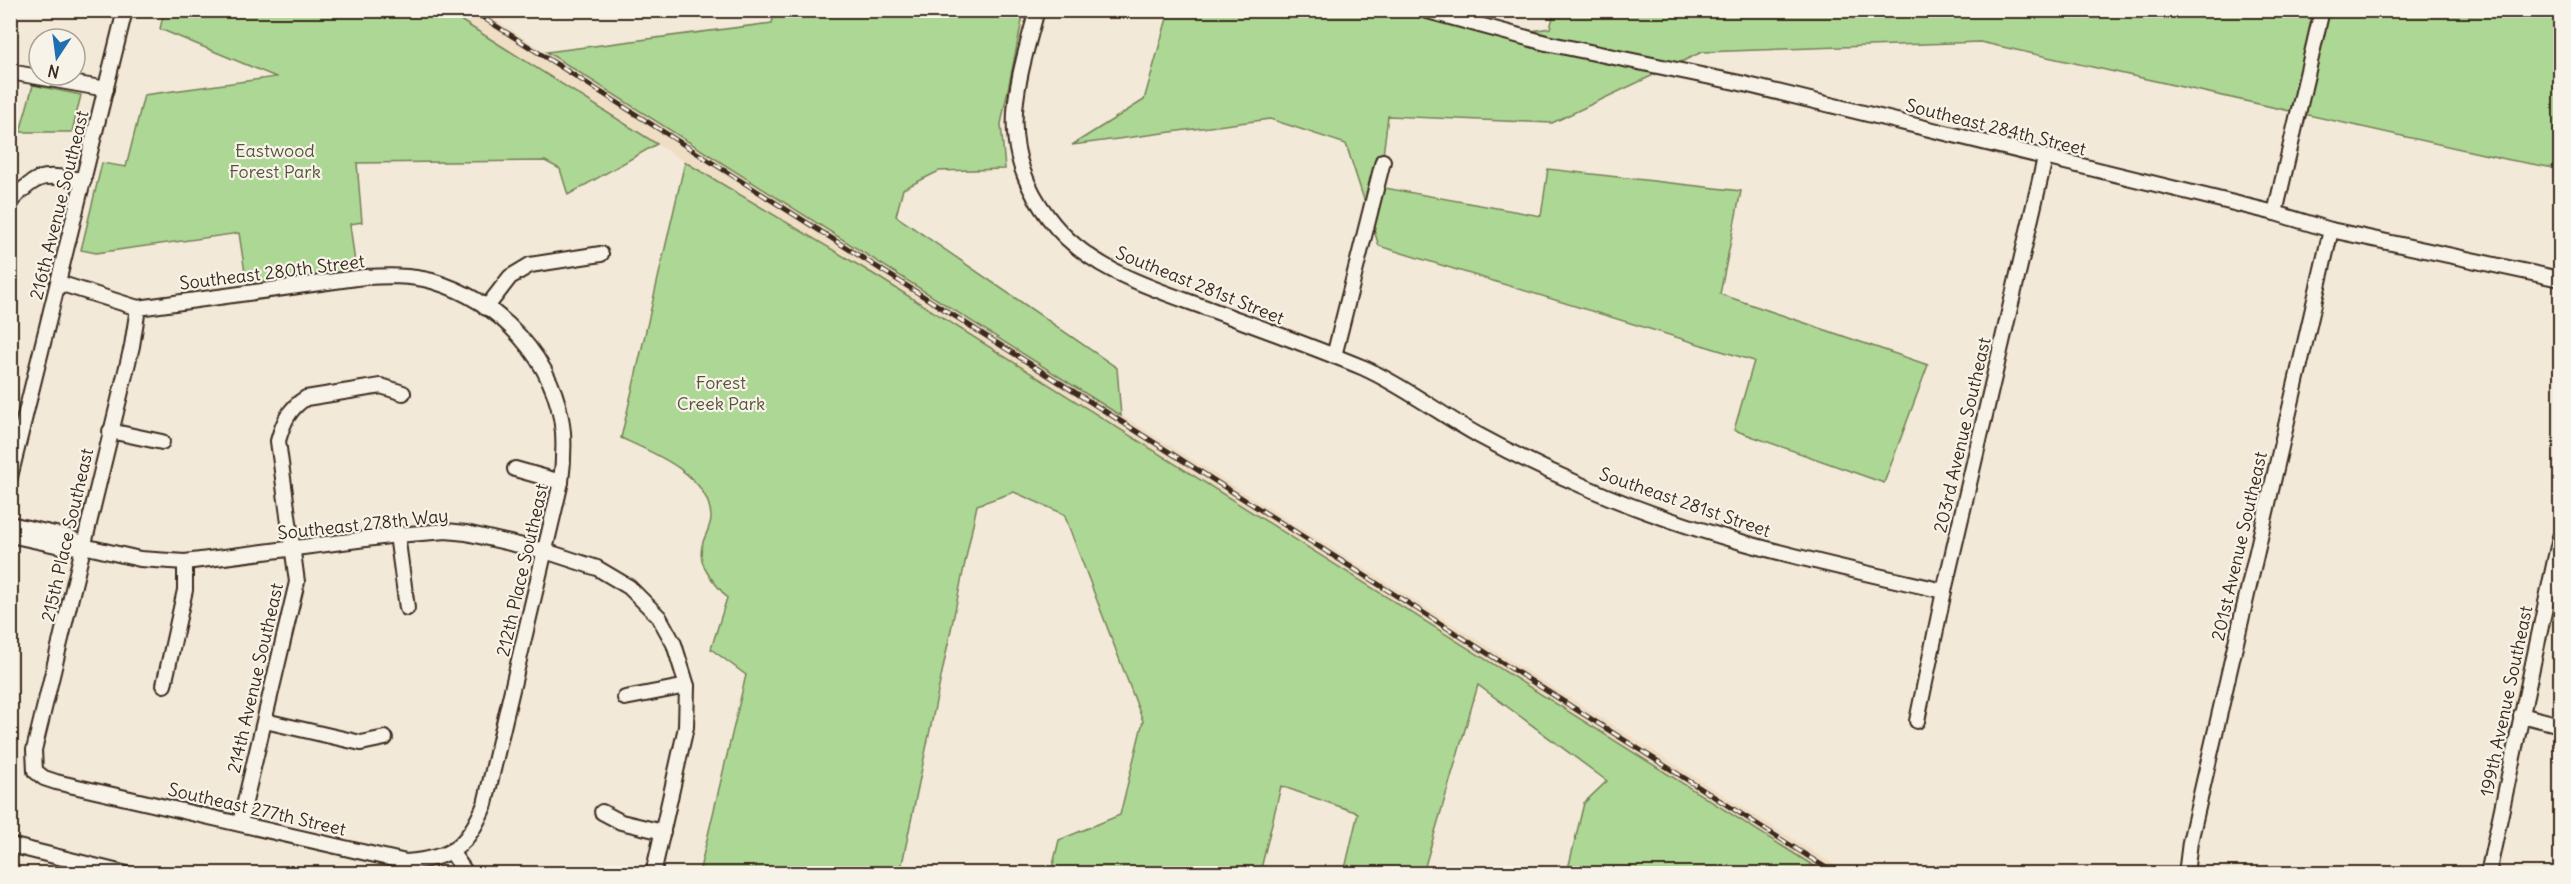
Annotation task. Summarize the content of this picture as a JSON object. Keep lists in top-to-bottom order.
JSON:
{
  "streets": {
    "street": [
      "Southeast 284th Street",
      "216th Avenue Southeast",
      "Southeast 280th Street",
      "Southeast 281st Street",
      "203rd Avenue Southeast",
      "Southeast 278th Way",
      "215th Place Southeast",
      "201st Avenue Southeast",
      "212th Place Southeast",
      "214th Avenue Southeast",
      "199th Avenue Southeast",
      "Southeast 277th Street"
    ]
  },
  "crossings": [
    ["Southeast 284th Street", "203rd Avenue Southeast"],
    ["Southeast 284th Street", "201st Avenue Southeast"],
    ["216th Avenue Southeast", "Southeast 280th Street"],
    ["Southeast 280th Street", "215th Place Southeast"],
    ["Southeast 280th Street", "212th Place Southeast"],
    ["Southeast 281st Street", "203rd Avenue Southeast"],
    ["Southeast 278th Way", "215th Place Southeast"],
    ["Southeast 278th Way", "212th Place Southeast"],
    ["Southeast 278th Way", "214th Avenue Southeast"],
    ["215th Place Southeast", "Southeast 277th Street"],
    ["212th Place Southeast", "Southeast 277th Street"],
    ["214th Avenue Southeast", "Southeast 277th Street"]
  ],
  "parks": ["Eastwood Forest Park", "Forest Creek Park"],
  "north": "bottom"
}
